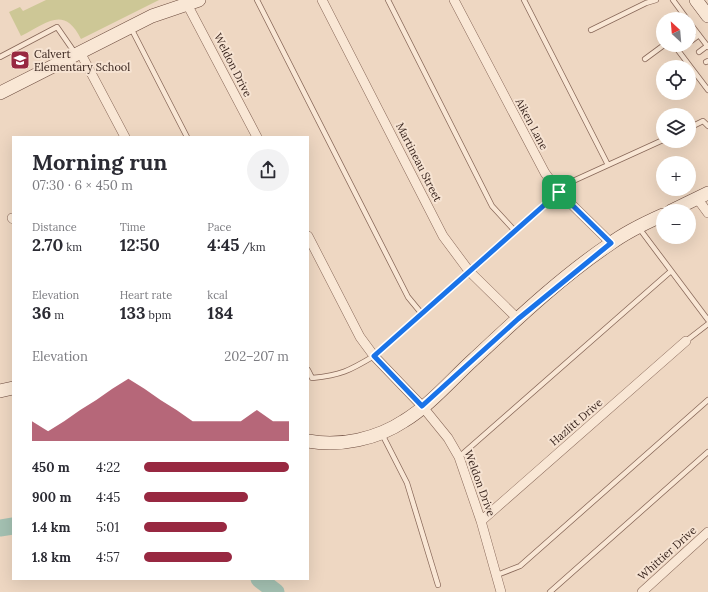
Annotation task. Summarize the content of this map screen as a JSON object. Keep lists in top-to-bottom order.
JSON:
{
  "streets": {
    "street": [
      "Weldon Drive",
      "Aiken Lane",
      "Martineau Street",
      "Hazlitt Drive",
      "Whittier Drive"
    ]
  },
  "crossings": [
    ["Weldon Drive", "Hazlitt Drive"]
  ],
  "places": {
    "school or university": ["Calvert Elementary School"]
  },
  "north": "top left",
  "page": {
    "map_buttons": ["+", "−"],
    "heading": ["Morning run", "07:30 · 6 × 450 m"],
    "stats": [
      ["Distance", "2.70 km"],
      ["Time", "12:50"],
      ["Pace", "4:45 /km"],
      ["Elevation", "36 m"],
      ["Heart rate", "133 bpm"],
      ["kcal", "184"]
    ],
    "chart": ["Elevation", "202–207 m"],
    "list": [
      {
        "name": "450 m",
        "note": "4:22"
      },
      {
        "name": "900 m",
        "note": "4:45"
      },
      {
        "name": "1.4 km",
        "note": "5:01"
      },
      {
        "name": "1.8 km",
        "note": "4:57"
      }
    ]
  }
}
